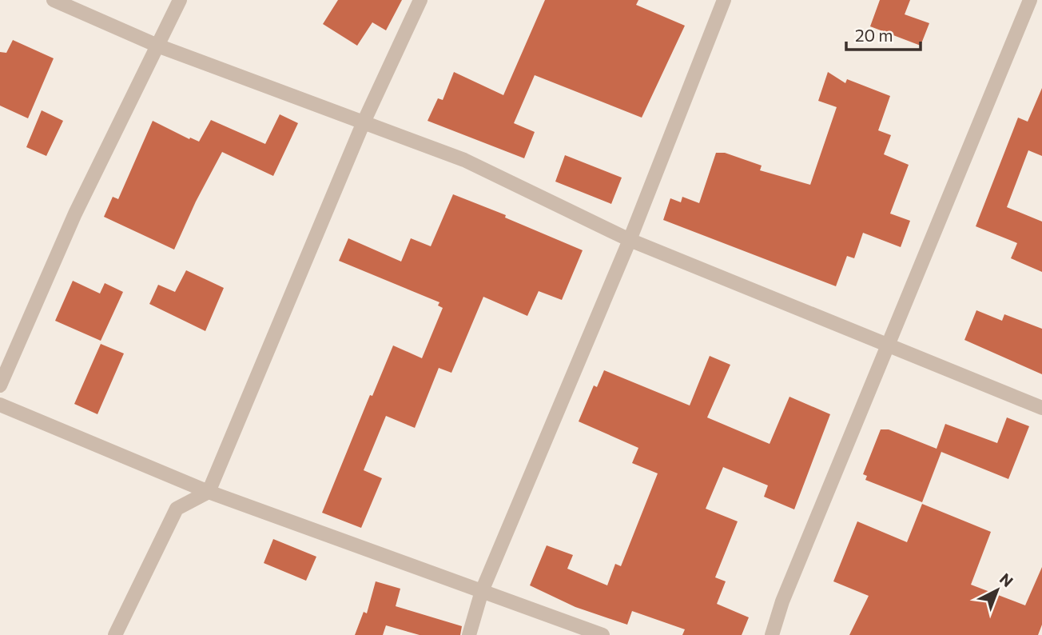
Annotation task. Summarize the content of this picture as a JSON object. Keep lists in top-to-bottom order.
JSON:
{
  "scale_bar": "20 m",
  "north": "top right"
}
